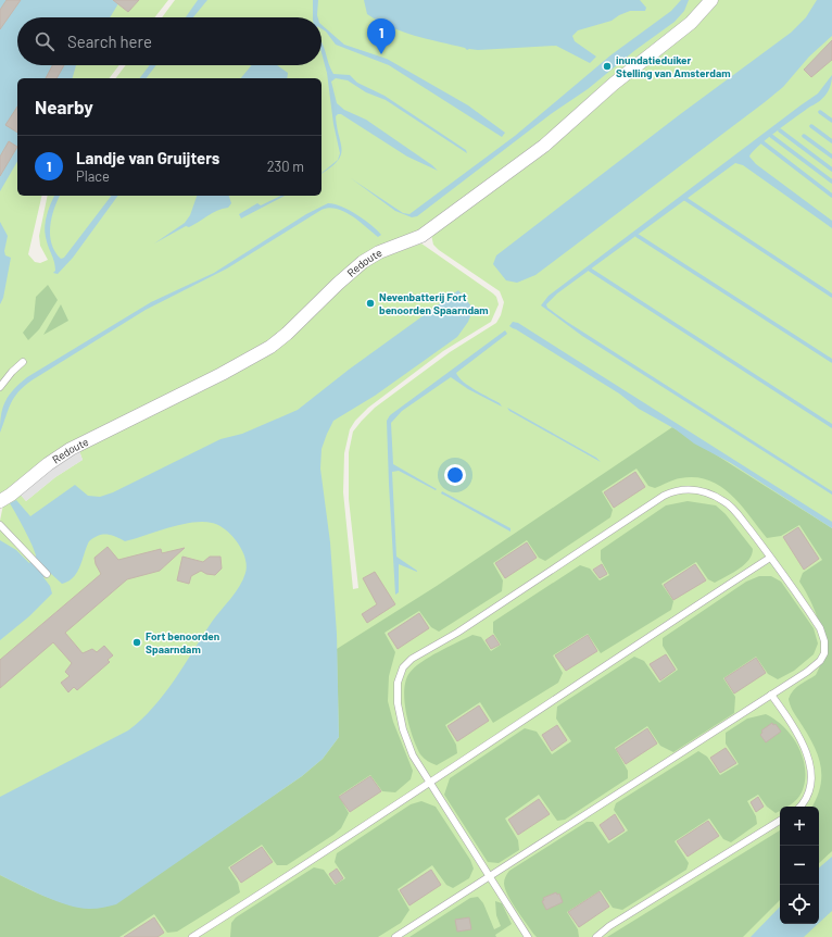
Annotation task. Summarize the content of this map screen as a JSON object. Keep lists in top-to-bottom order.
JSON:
{
  "streets": {
    "street": ["Redoute"]
  },
  "places": ["inundatieduiker Stelling van Amsterdam", "Nevenbatterij Fort benoorden Spaarndam", "Fort benoorden Spaarndam"],
  "page": {
    "search": "Search here",
    "pins": "1",
    "heading": "Nearby",
    "list": [
      {
        "mark": "1",
        "name": "Landje van Gruijters",
        "note": "Place",
        "value": "230 m"
      }
    ],
    "map_buttons": ["+", "−"]
  }
}
